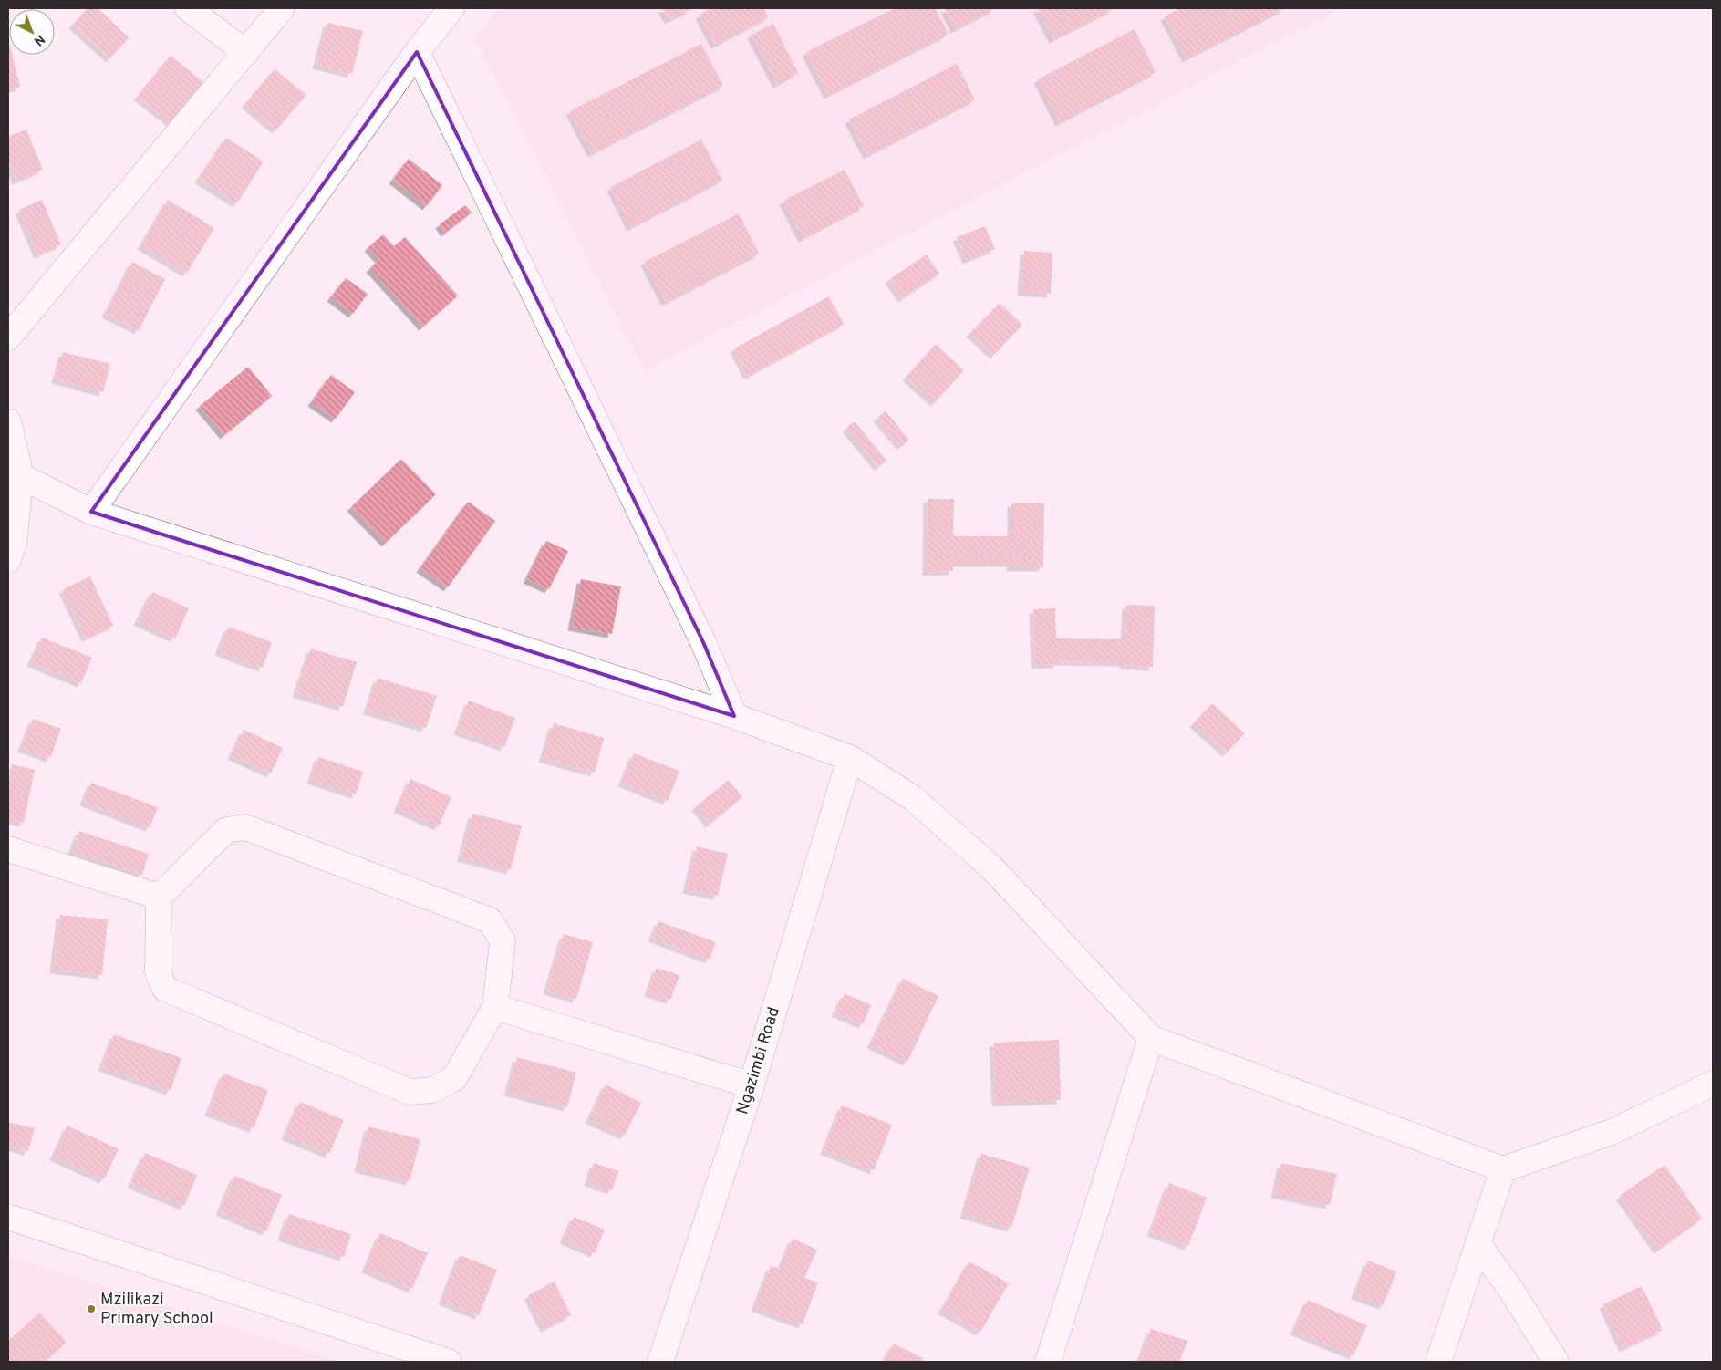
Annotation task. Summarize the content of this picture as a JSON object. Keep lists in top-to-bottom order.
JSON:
{
  "streets": {
    "street": ["Ngazimbi Road"]
  },
  "places": ["Mzilikazi Primary School"],
  "north": "bottom right"
}
